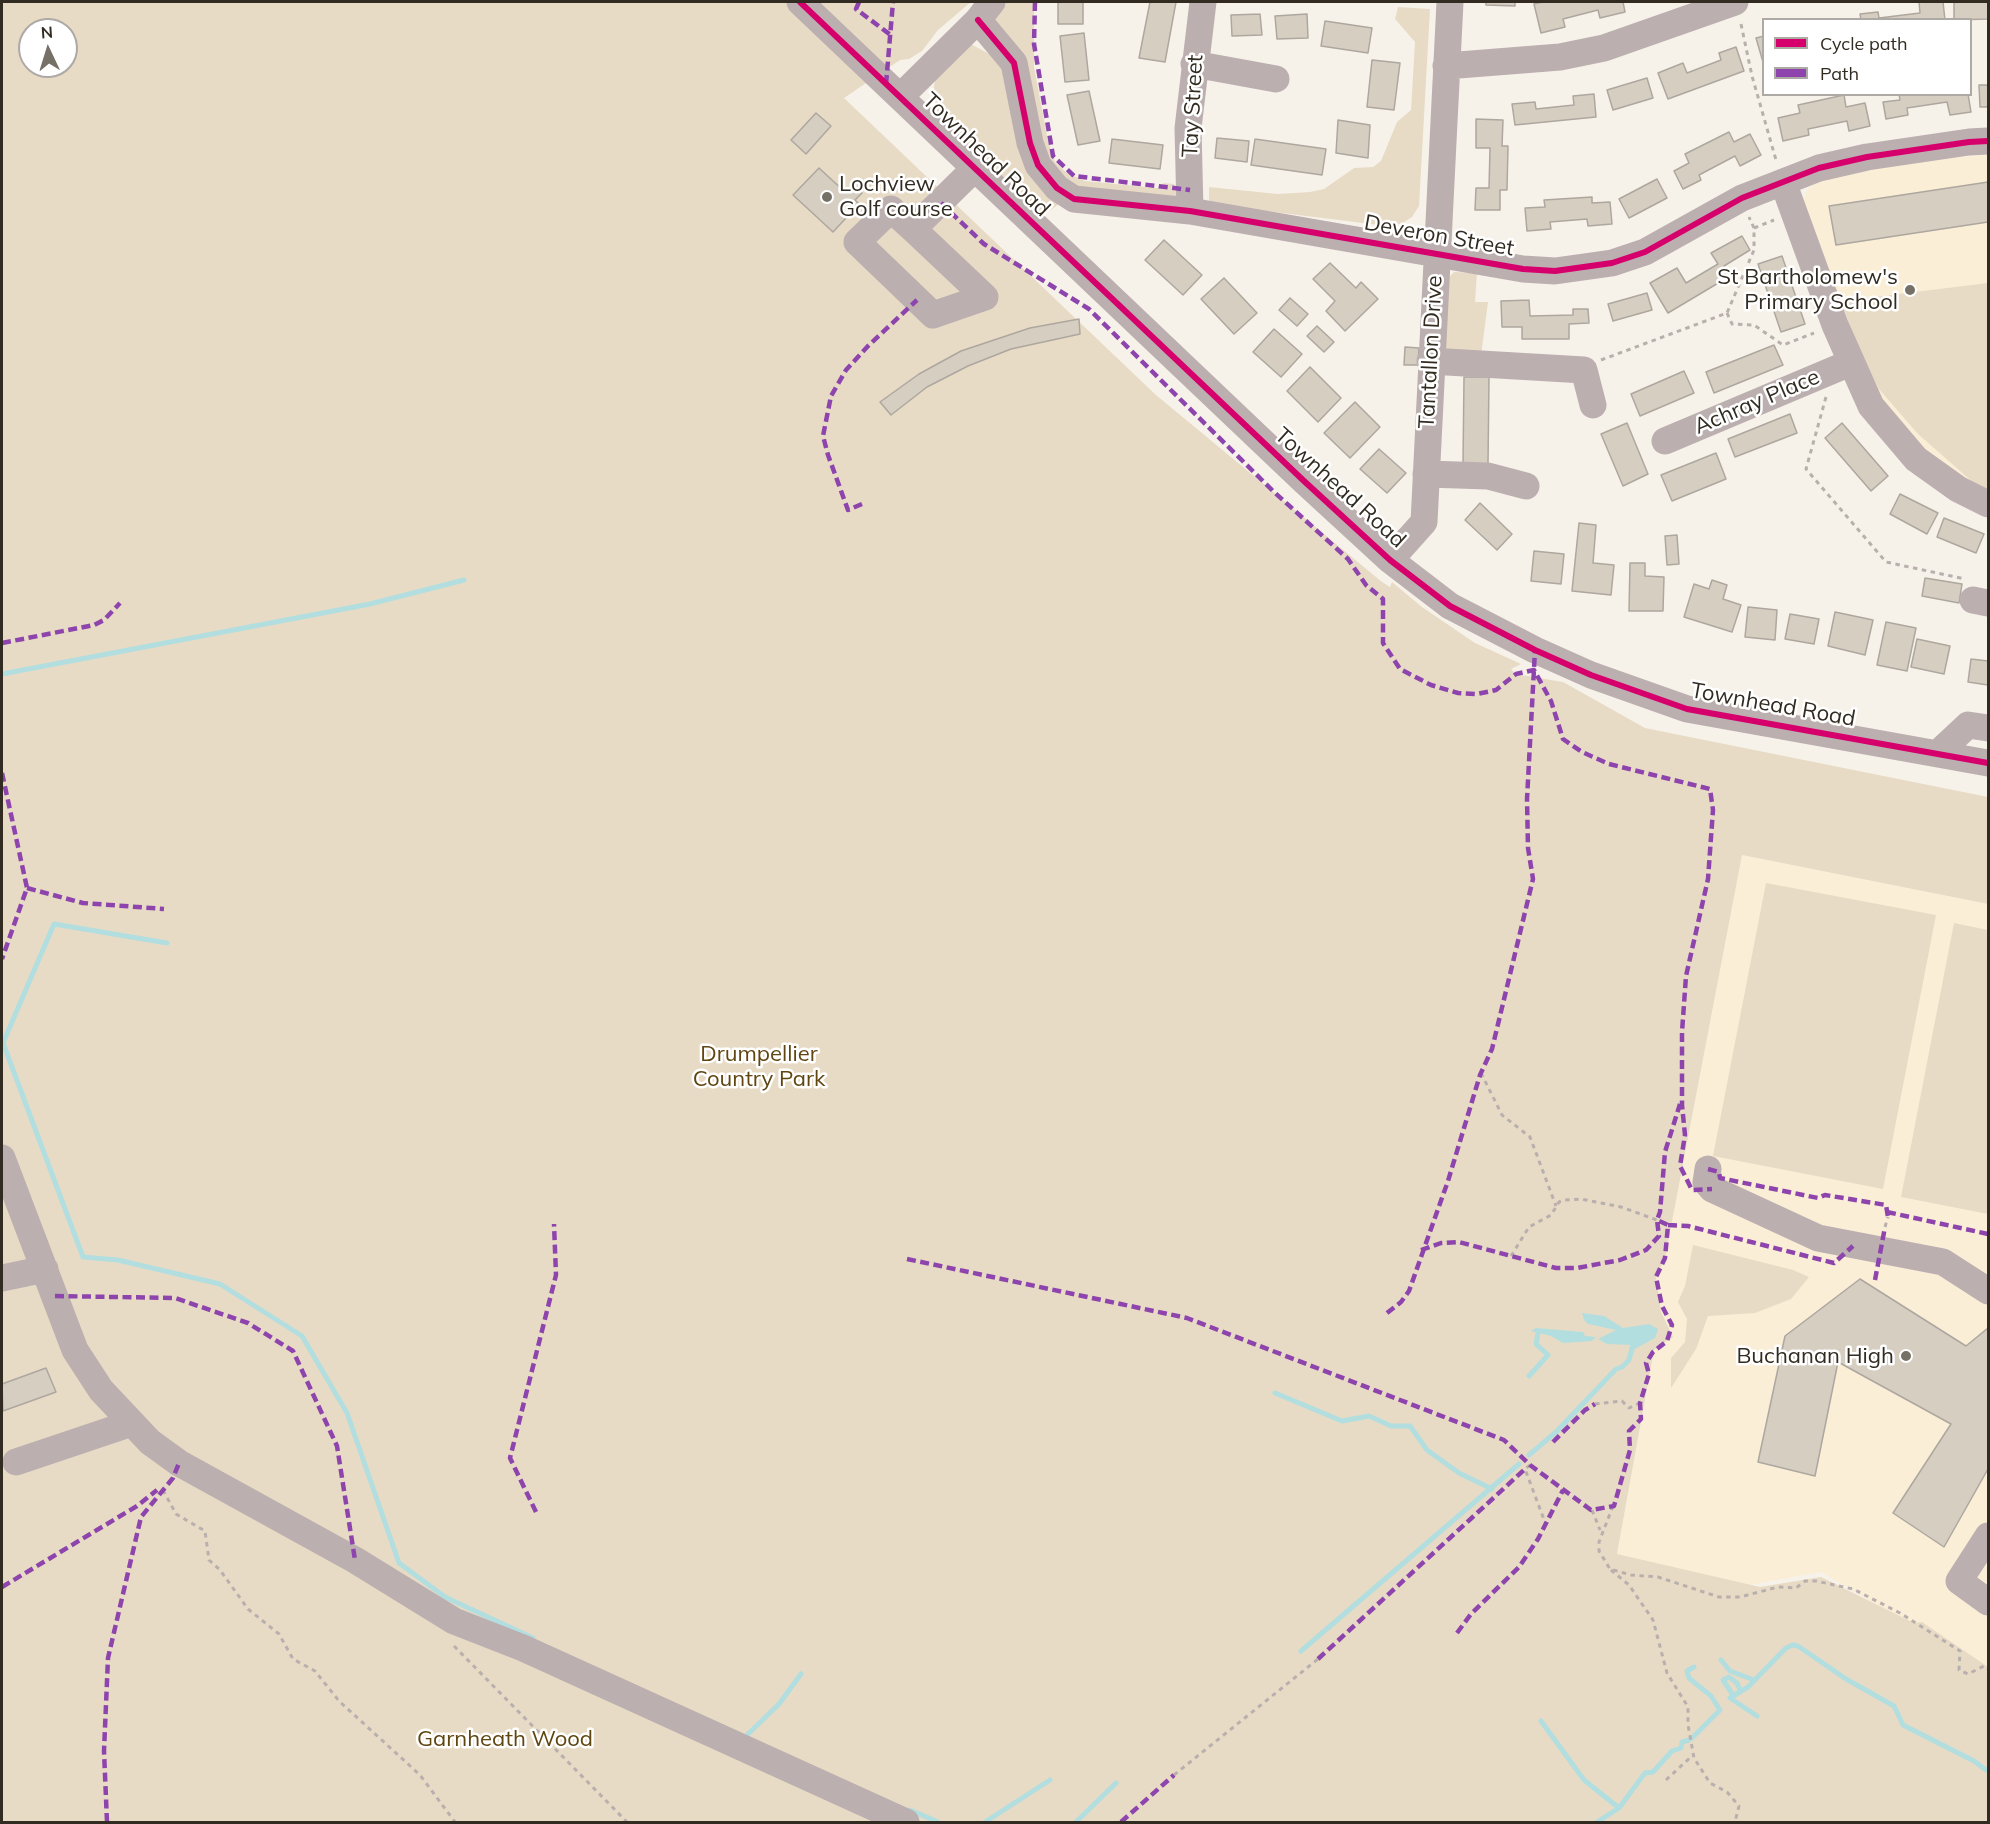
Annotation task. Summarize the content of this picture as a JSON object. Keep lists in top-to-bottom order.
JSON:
{
  "streets": {
    "street": [
      "Tay Street",
      "Townhead Road",
      "Deveron Street",
      "Tantallon Drive",
      "Achray Place"
    ]
  },
  "crossings": [
    ["Tay Street", "Deveron Street"],
    ["Townhead Road", "Tantallon Drive"],
    ["Deveron Street", "Tantallon Drive"]
  ],
  "parks": ["Drumpellier Country Park", "Garnheath Wood"],
  "places": ["Lochview Golf course", "St Bartholomew's Primary School", "Buchanan High"],
  "legend": ["Cycle path", "Path"],
  "north": "top"
}
